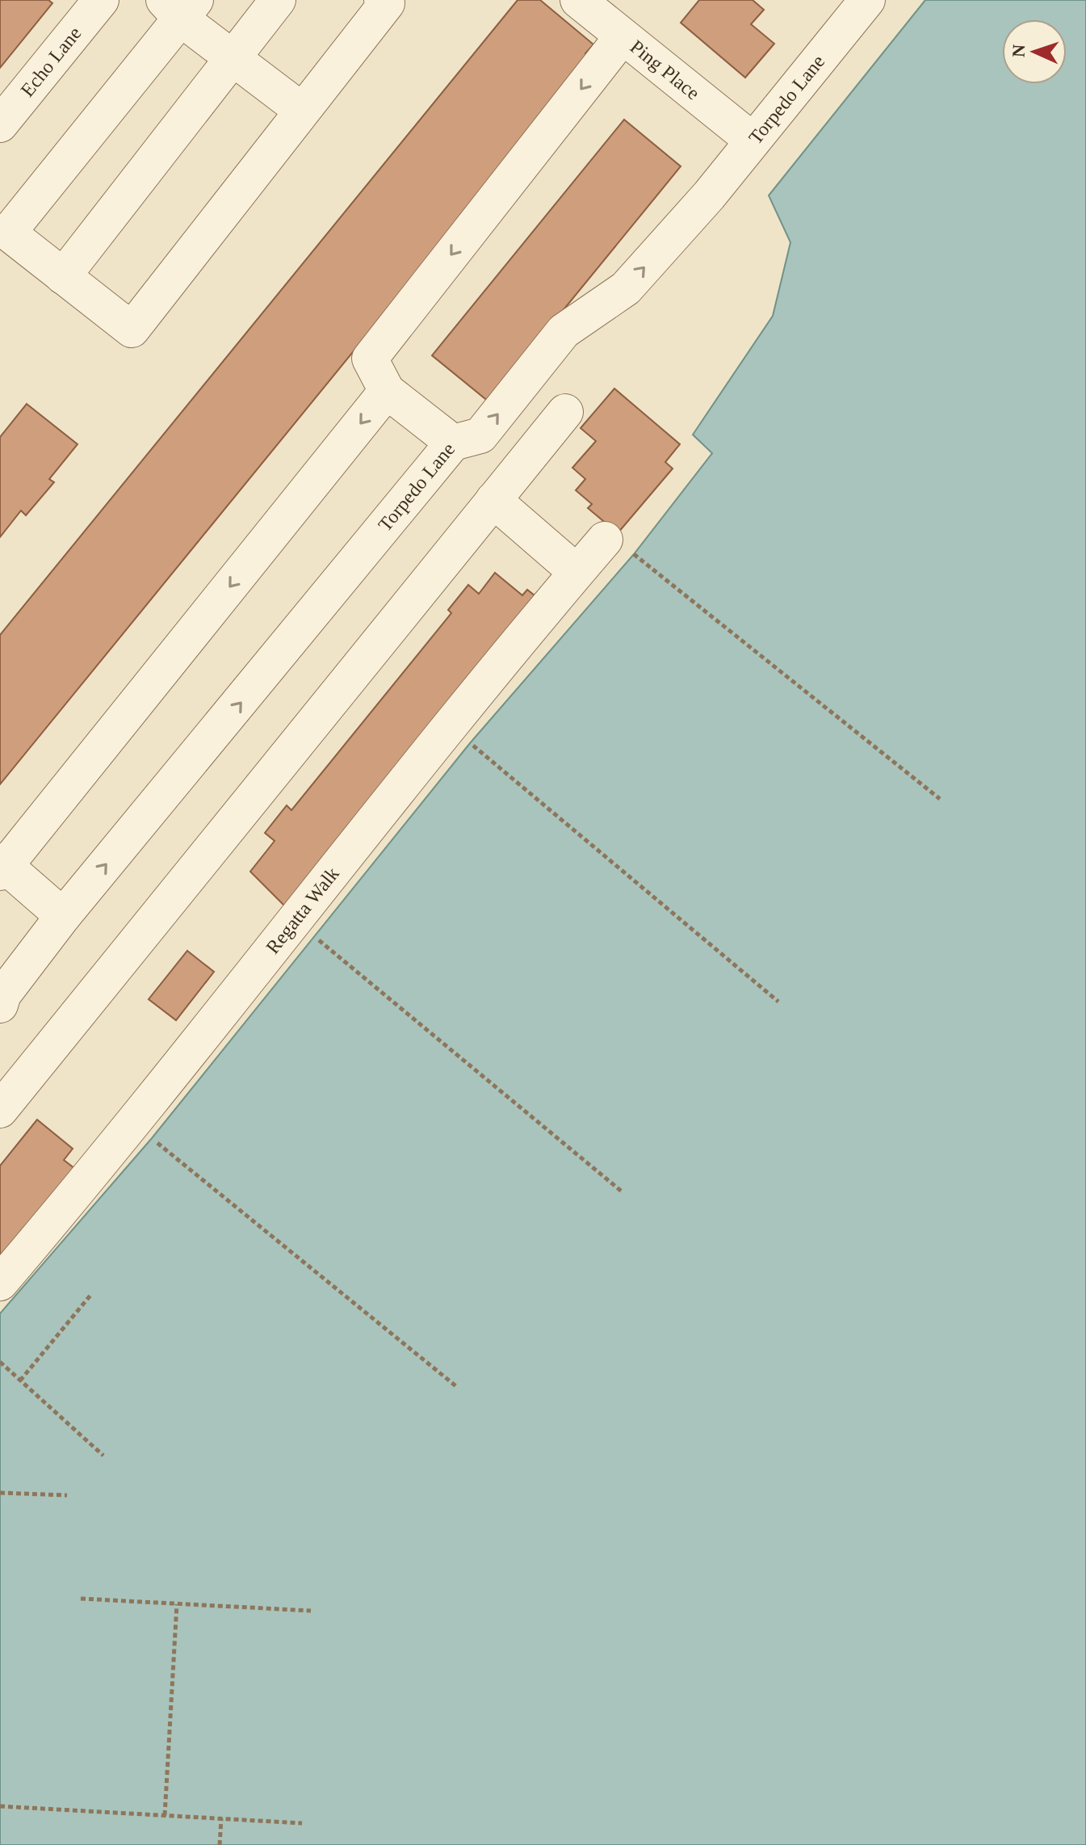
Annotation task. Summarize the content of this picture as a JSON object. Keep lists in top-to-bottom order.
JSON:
{
  "streets": {
    "street": [
      "Echo Lane",
      "Ping Place",
      "Torpedo Lane",
      "Regatta Walk"
    ]
  },
  "crossings": [
    ["Ping Place", "Torpedo Lane"]
  ],
  "north": "left"
}
